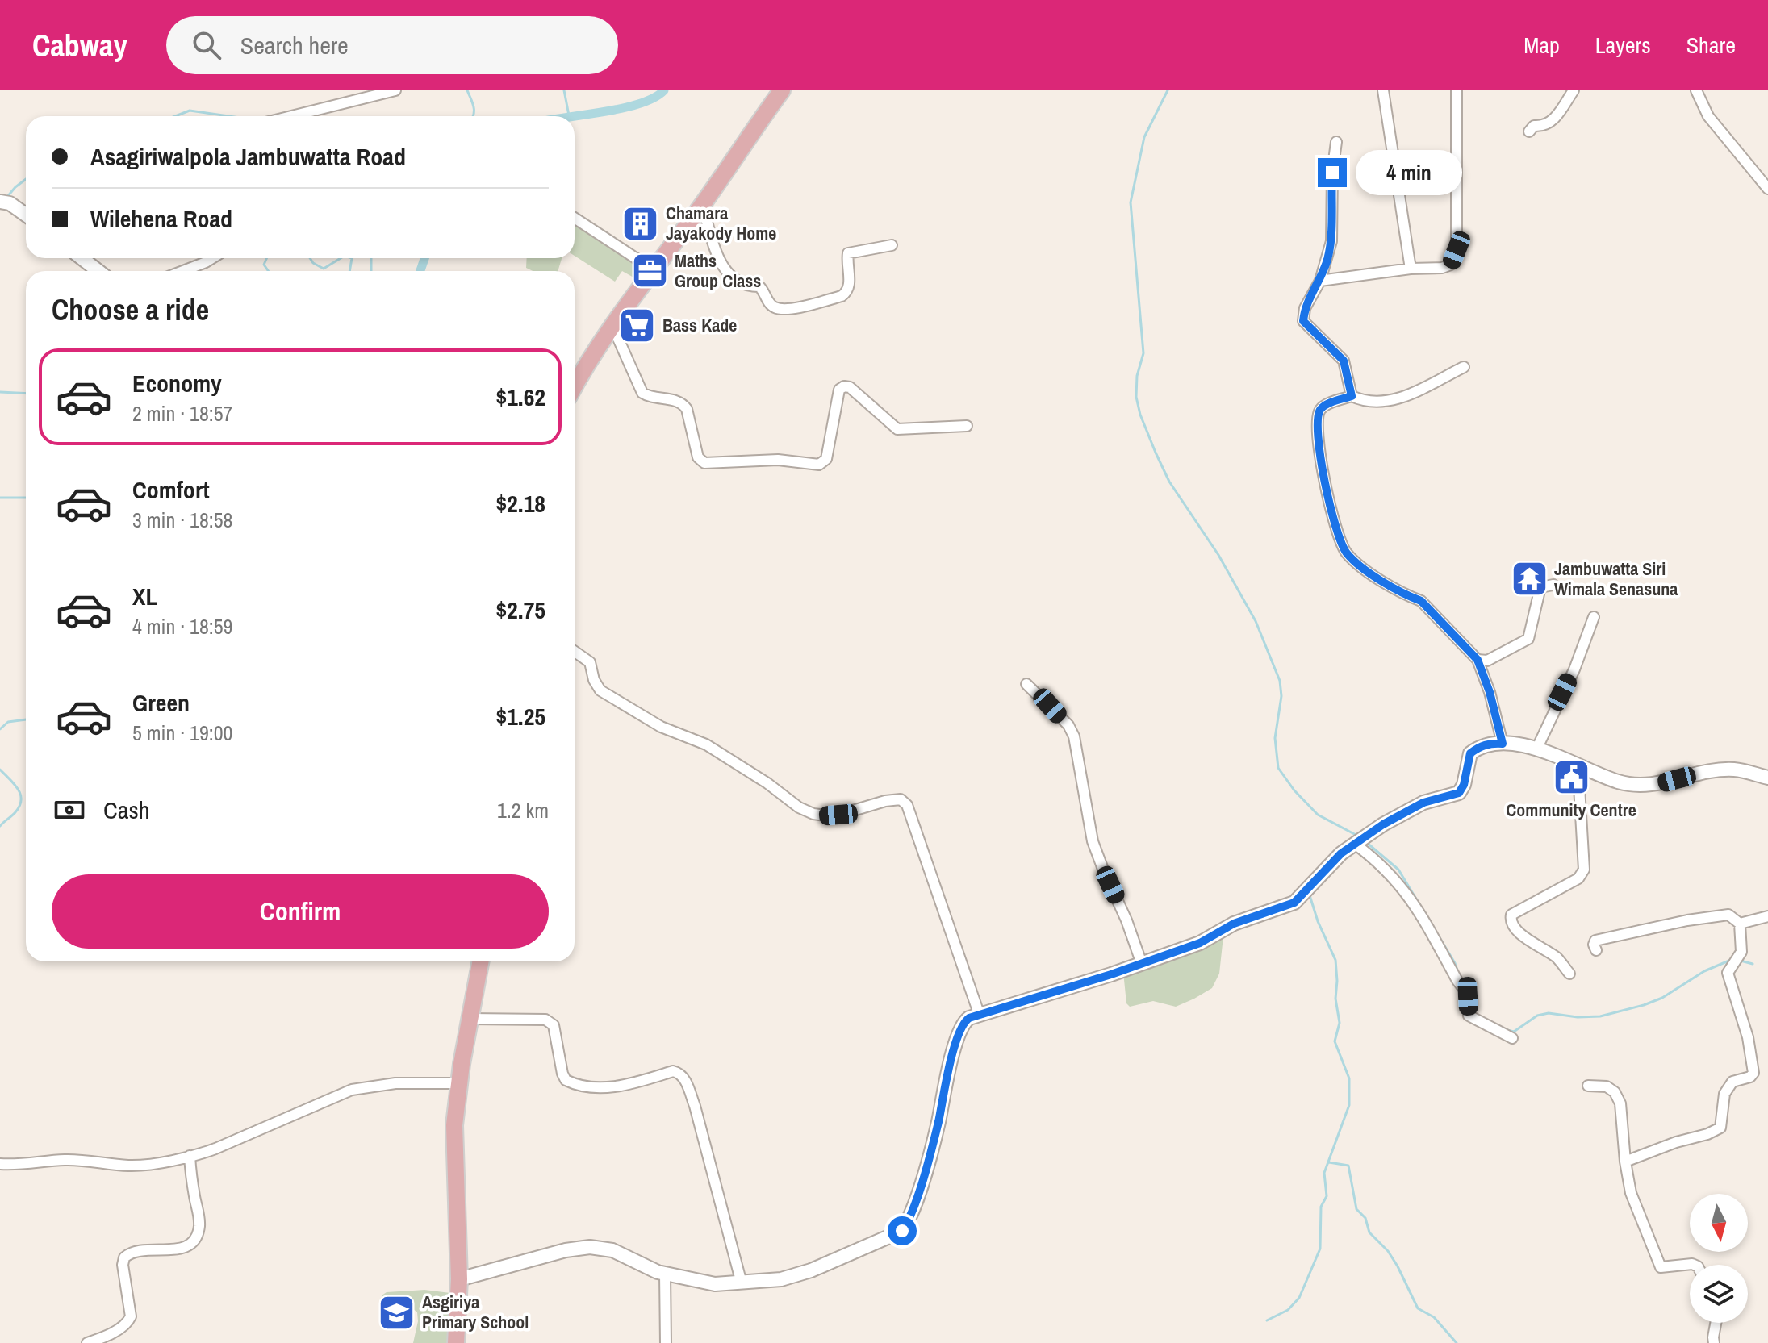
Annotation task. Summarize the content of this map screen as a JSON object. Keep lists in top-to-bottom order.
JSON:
{
  "places": {
    "building": ["Chamara Jayakody Home"],
    "office": ["Maths Group Class"],
    "supermarket": ["Bass Kade"],
    "temple": ["Jambuwatta Siri Wimala Senasuna"],
    "public building": ["Community Centre"],
    "school or university": ["Asgiriya Primary School"]
  },
  "north": "bottom",
  "page": {
    "header": "Cabway",
    "search": "Search here",
    "nav": ["Map", "Layers", "Share"],
    "banner": ["Asagiriwalpola Jambuwatta Road", "Wilehena Road"],
    "bubble": "4 min",
    "heading": "Choose a ride",
    "list": [
      {
        "name": "Economy",
        "note": "2 min · 18:57",
        "value": "$1.62"
      },
      {
        "name": "Comfort",
        "note": "3 min · 18:58",
        "value": "$2.18"
      },
      {
        "name": "XL",
        "note": "4 min · 18:59",
        "value": "$2.75"
      },
      {
        "name": "Green",
        "note": "5 min · 19:00",
        "value": "$1.25"
      }
    ],
    "pay": ["Cash", "1.2 km"],
    "buttons": "Confirm"
  }
}
